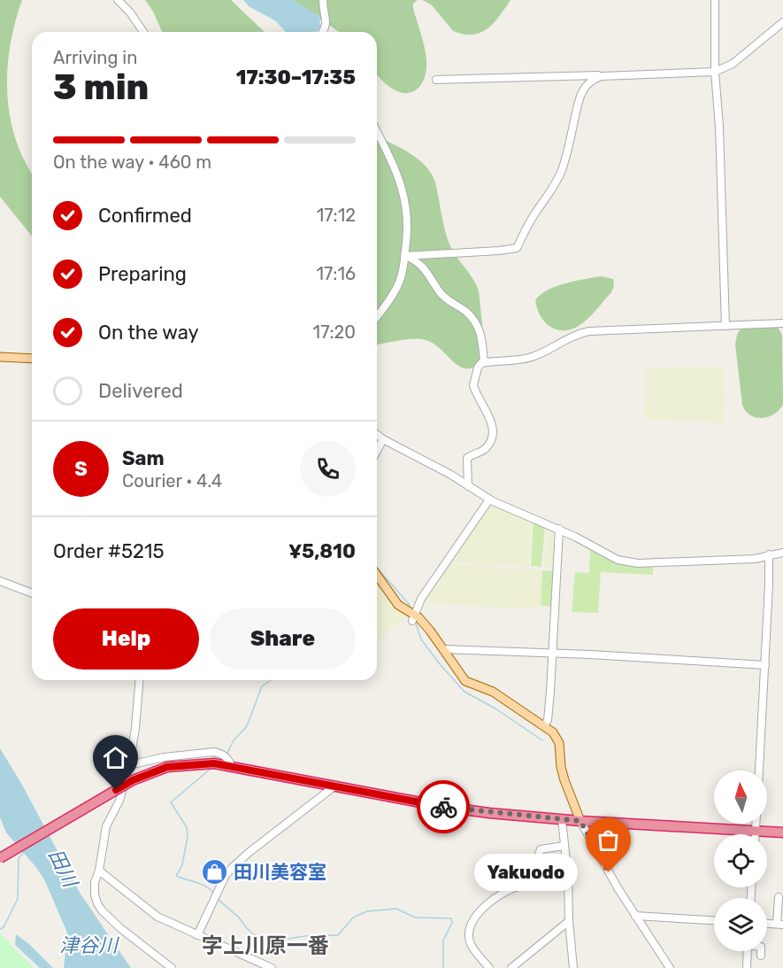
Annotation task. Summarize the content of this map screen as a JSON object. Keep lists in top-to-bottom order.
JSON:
{
  "districts": ["字上川原一番"],
  "water": ["田川", "津谷川"],
  "places": {
    "shop": ["田川美容室"],
    "other": ["Yakuodo"]
  },
  "north": "top",
  "page": {
    "heading": ["3 min", "Arriving in", "17:30–17:35"],
    "panel": [
      "Sam",
      "Courier · 4.4",
      "Order #5215",
      "¥5,810"
    ],
    "bar": "On the way · 460 m",
    "list": [
      ["Confirmed", "17:12"],
      ["Preparing", "17:16"],
      ["On the way", "17:20"],
      "Delivered"
    ],
    "round": "S",
    "buttons": ["Help", "Share"],
    "bubble": "Yakuodo"
  }
}
